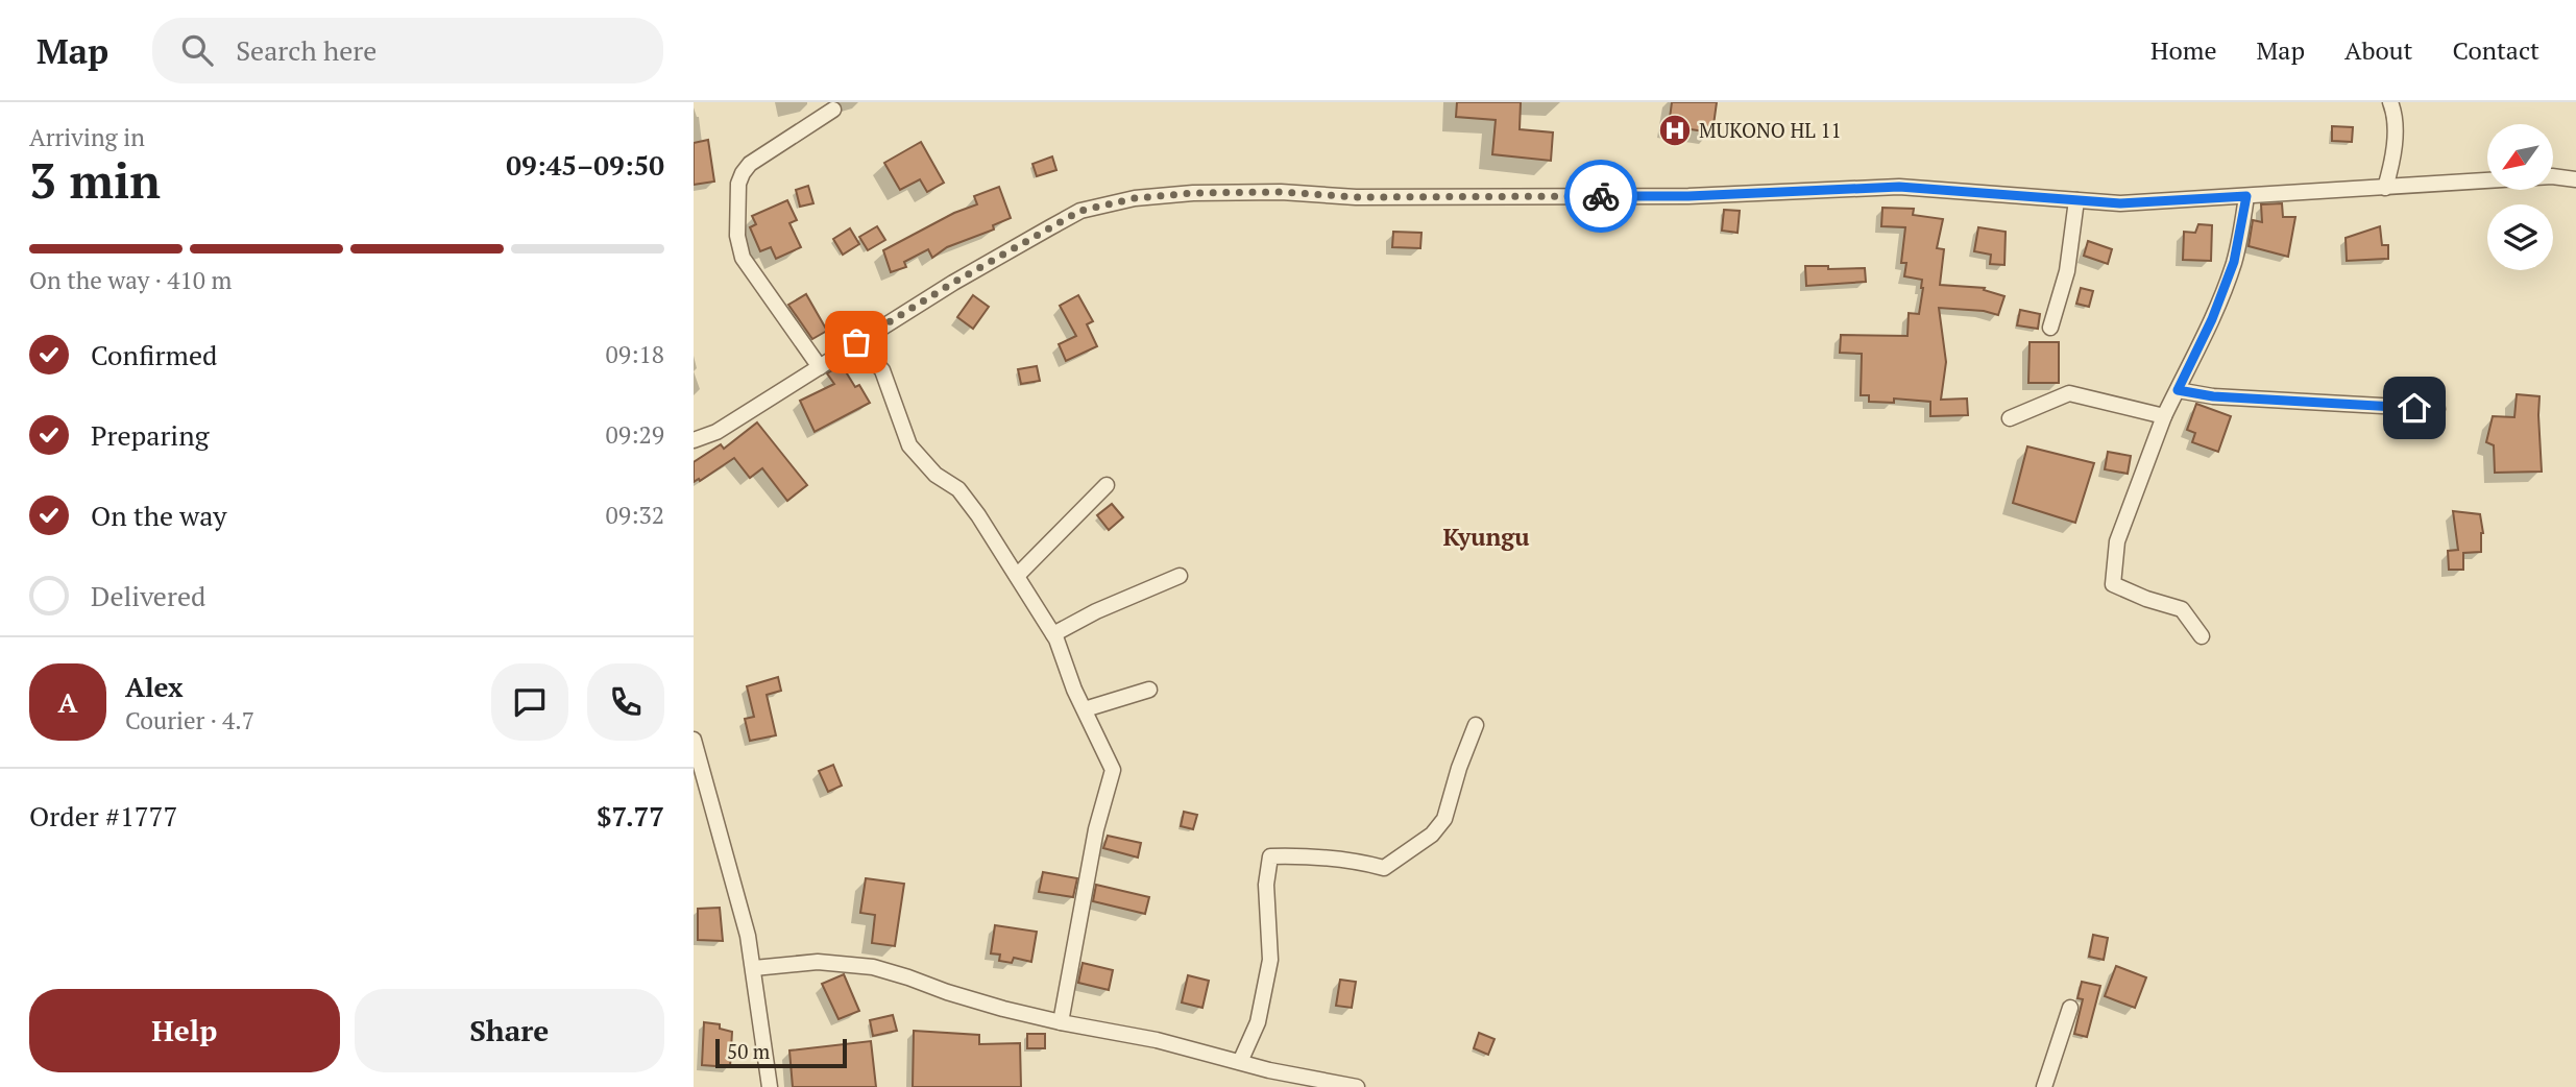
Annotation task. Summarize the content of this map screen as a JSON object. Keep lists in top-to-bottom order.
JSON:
{
  "districts": ["Kyungu"],
  "places": {
    "hospital": ["MUKONO HL 11"]
  },
  "scale_bar": "50 m",
  "north": "bottom left",
  "page": {
    "header": "Map",
    "search": "Search here",
    "nav": [
      "Home",
      "Map",
      "About",
      "Contact"
    ],
    "heading": ["3 min", "Arriving in", "09:45–09:50"],
    "panel": [
      "Alex",
      "Courier · 4.7",
      "Order #1777",
      "$7.77"
    ],
    "bar": "On the way · 410 m",
    "list": [
      ["Confirmed", "09:18"],
      ["Preparing", "09:29"],
      ["On the way", "09:32"],
      "Delivered"
    ],
    "round": "A",
    "buttons": ["Help", "Share"],
    "scale": "50 m"
  }
}
